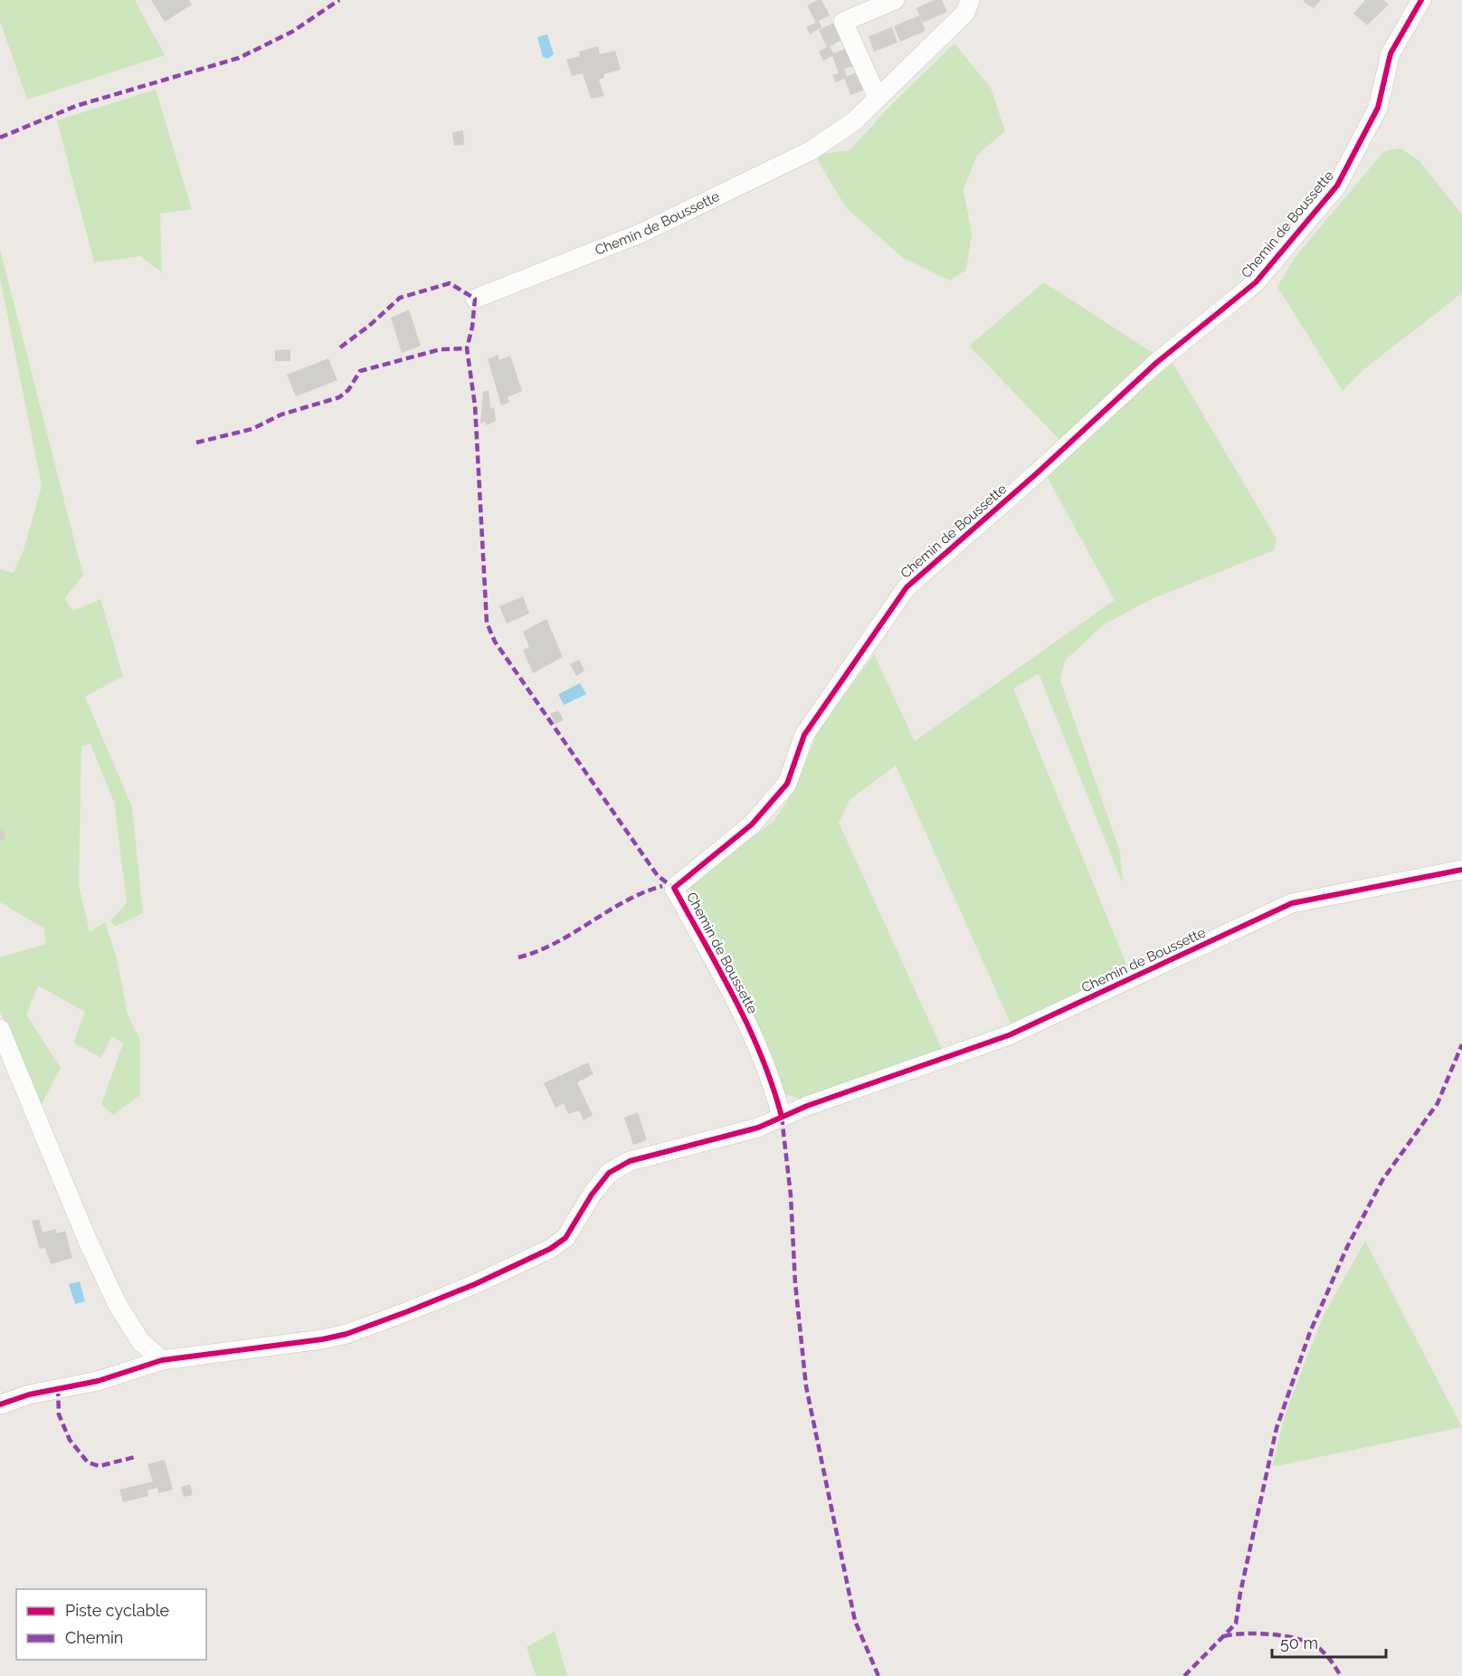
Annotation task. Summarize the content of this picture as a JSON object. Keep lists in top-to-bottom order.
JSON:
{
  "streets": {
    "street": ["Chemin de Boussette"]
  },
  "legend": ["Piste cyclable", "Chemin"],
  "scale_bar": "50 m"
}
